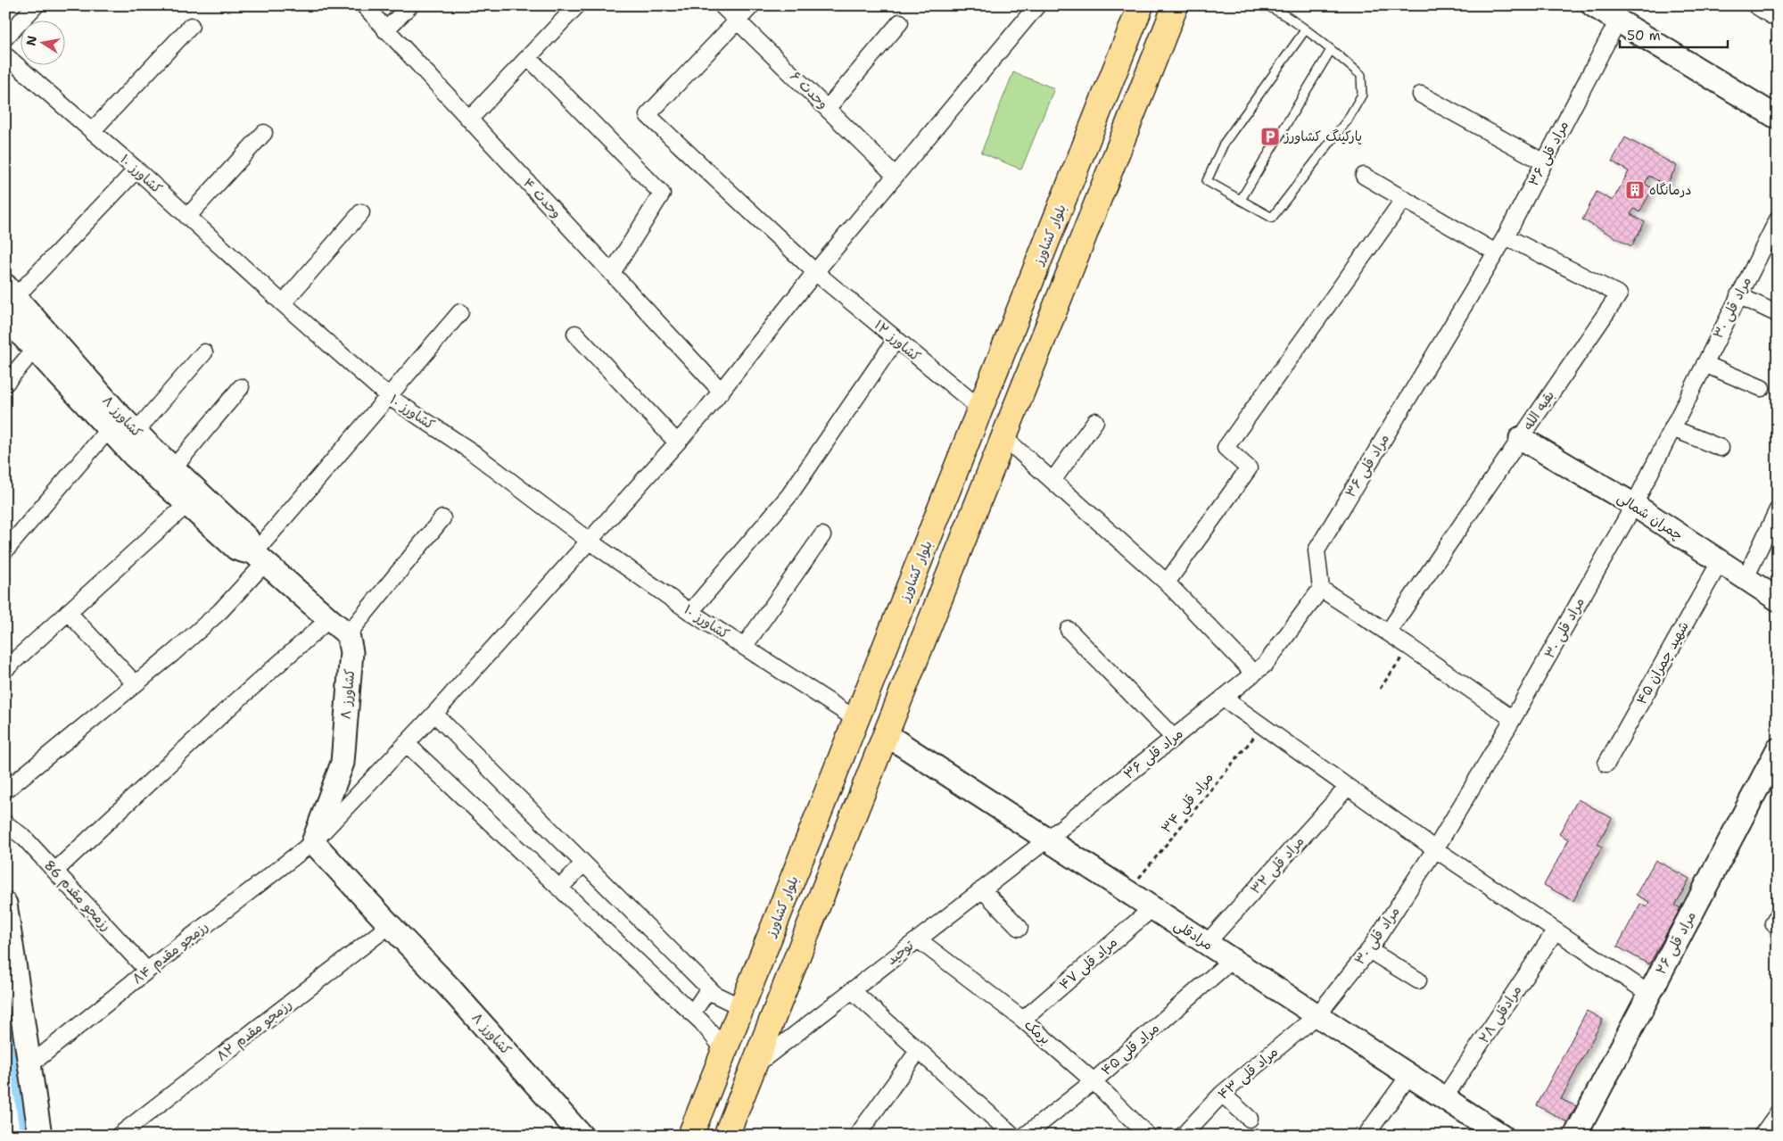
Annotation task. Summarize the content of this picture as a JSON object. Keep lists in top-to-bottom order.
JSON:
{
  "streets": {
    "main road": ["بلوار کشاورز"],
    "street": [
      "وحدت ۶",
      "مراد قلی ۳۶",
      "کشاورز ۱۰",
      "وحدت ۴",
      "مراد قلی ۳۰",
      "کشاورز ۱۲",
      "بقیه الله",
      "کشاورز ۸",
      "چمران شمالی",
      "شهید چمران ۴۵",
      "مراد قلی ۳۲",
      "رزمجو مقدم 86",
      "مرادقلی",
      "مراد قلی ۲۶",
      "رزمجو مقدم ۸۴",
      "توحید",
      "مراد قلی ۴۷",
      "مرادقلی ۲۸",
      "رزمجو مقدم ۸۲",
      "برمک",
      "مراد قلی ۴۵",
      "مراد قلی ۴۳"
    ],
    "path": ["مراد قلی ۳۴"]
  },
  "crossings": [
    ["وحدت ۶", "کشاورز ۱۲"],
    ["وحدت ۶", "رزمجو مقدم ۸۴"],
    ["مراد قلی ۳۶", "بقیه الله"],
    ["مراد قلی ۳۶", "مرادقلی"],
    ["مراد قلی ۳۶", "توحید"],
    ["کشاورز ۱۰", "بلوار کشاورز"],
    ["کشاورز ۱۰", "رزمجو مقدم ۸۴"],
    ["وحدت ۴", "رزمجو مقدم ۸۴"],
    ["بلوار کشاورز", "کشاورز ۱۲"],
    ["مراد قلی ۳۰", "چمران شمالی"],
    ["مراد قلی ۳۰", "مرادقلی"],
    ["مراد قلی ۳۰", "مراد قلی ۴۳"],
    ["کشاورز ۱۲", "رزمجو مقدم ۸۴"],
    ["بقیه الله", "چمران شمالی"],
    ["کشاورز ۸", "رزمجو مقدم ۸۴"],
    ["کشاورز ۸", "رزمجو مقدم ۸۲"],
    ["چمران شمالی", "شهید چمران ۴۵"],
    ["مراد قلی ۳۴", "مرادقلی"],
    ["مراد قلی ۳۲", "مرادقلی"],
    ["رزمجو مقدم 86", "رزمجو مقدم ۸۴"],
    ["مرادقلی", "توحید"],
    ["مرادقلی", "مراد قلی ۴۷"],
    ["مرادقلی", "مرادقلی ۲۸"],
    ["مرادقلی", "مراد قلی ۴۵"],
    ["مرادقلی", "مراد قلی ۴۳"],
    ["توحید", "برمک"],
    ["مراد قلی ۴۷", "برمک"],
    ["برمک", "مراد قلی ۴۵"]
  ],
  "places": {
    "parking": ["پارکینگ کشاورز"],
    "building": ["درمانگاه"]
  },
  "scale_bar": "50 m",
  "north": "left"
}
